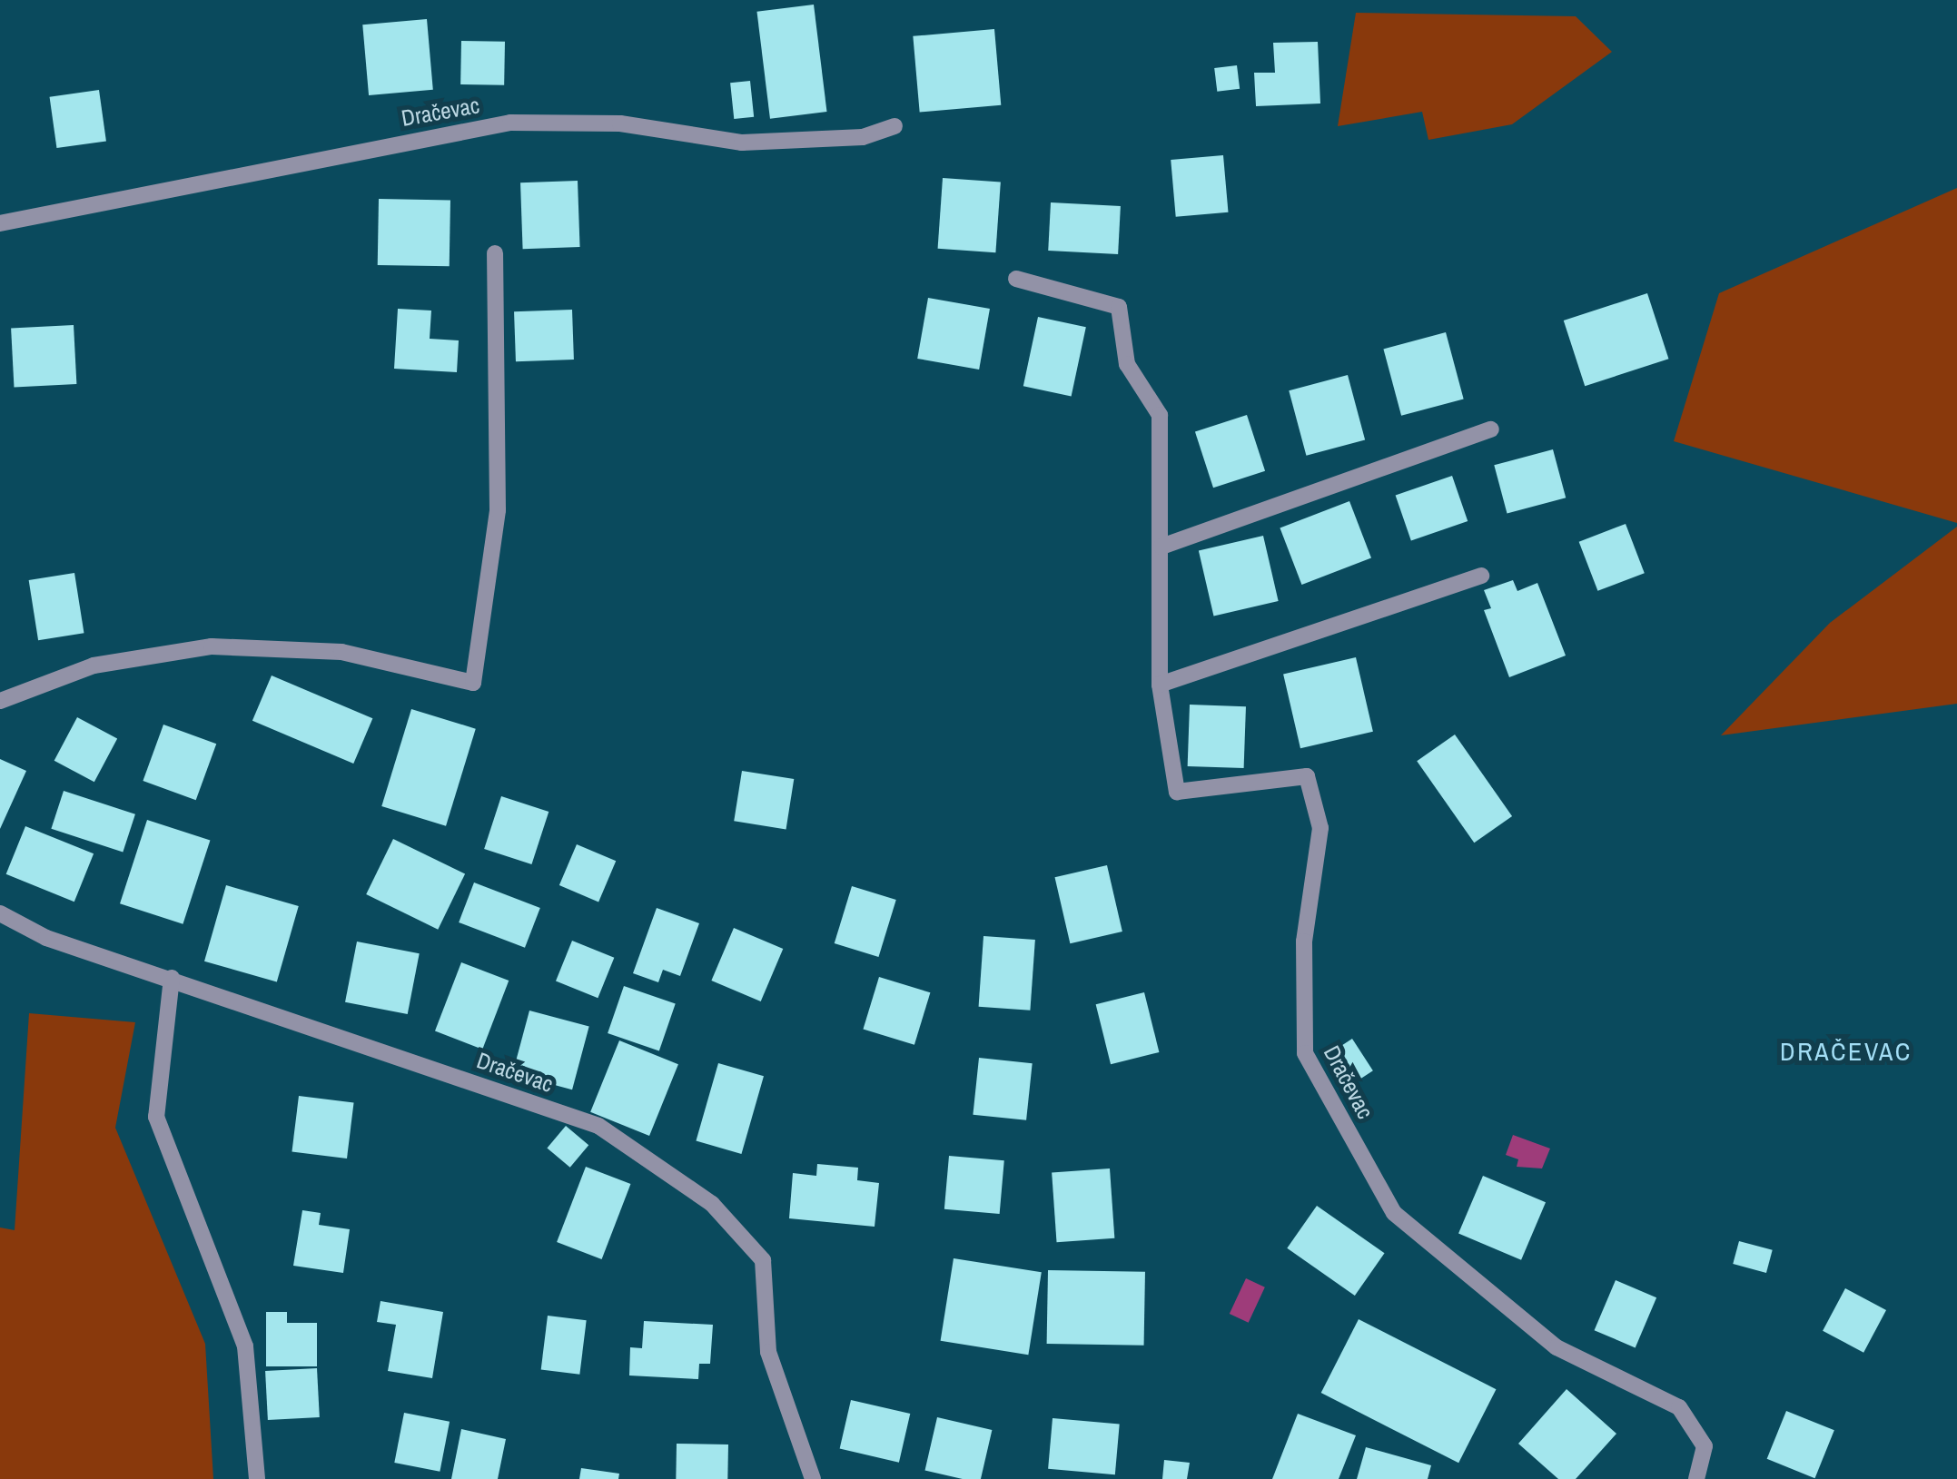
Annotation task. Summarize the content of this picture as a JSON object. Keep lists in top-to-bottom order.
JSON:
{
  "streets": {
    "street": ["Dračevac"]
  },
  "districts": ["DRAČEVAC"]
}
